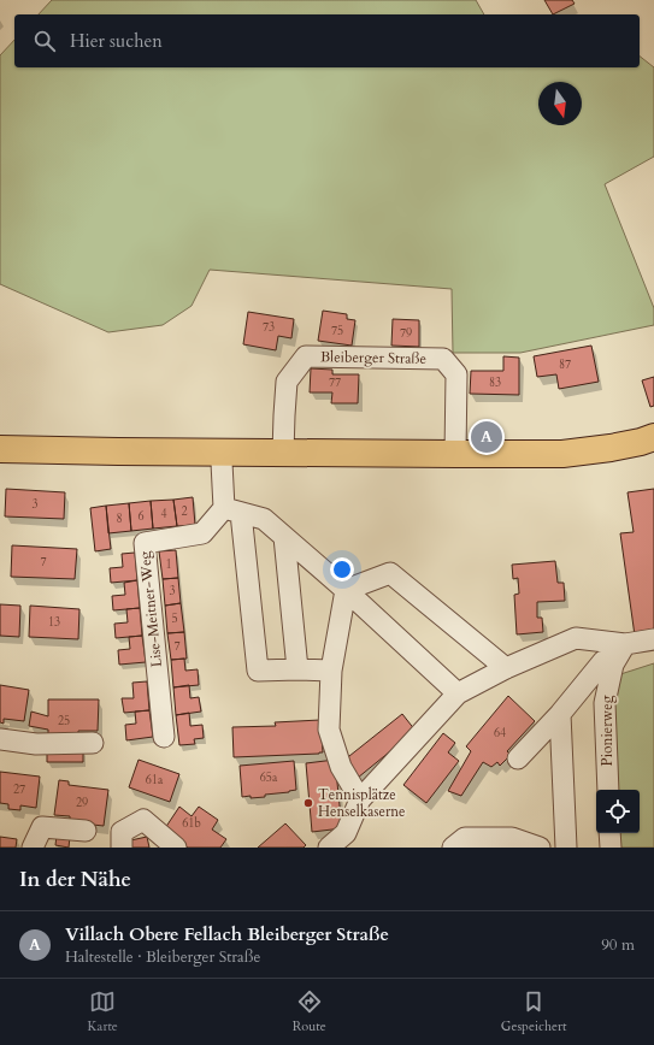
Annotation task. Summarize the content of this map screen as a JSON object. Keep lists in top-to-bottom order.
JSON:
{
  "streets": {
    "street": ["Bleiberger Straße", "Lise-Meitner-Weg", "Pionierweg"]
  },
  "places": ["Tennisplätze Henselkaserne"],
  "house_numbers": [
    "73",
    "75",
    "79",
    "87",
    "77",
    "83",
    "3",
    "2",
    "4",
    "6",
    "8",
    "7",
    "1",
    "3",
    "5",
    "13",
    "7",
    "25",
    "64",
    "65a",
    "61a",
    "27",
    "29",
    "61b"
  ],
  "north": "bottom",
  "page": {
    "search": "Hier suchen",
    "pins": "A",
    "heading": "In der Nähe",
    "list": [
      {
        "mark": "A",
        "name": "Villach Obere Fellach Bleiberger Straße",
        "note": "Haltestelle · Bleiberger Straße",
        "value": "90 m"
      }
    ],
    "nav": ["Karte", "Route", "Gespeichert"]
  }
}
